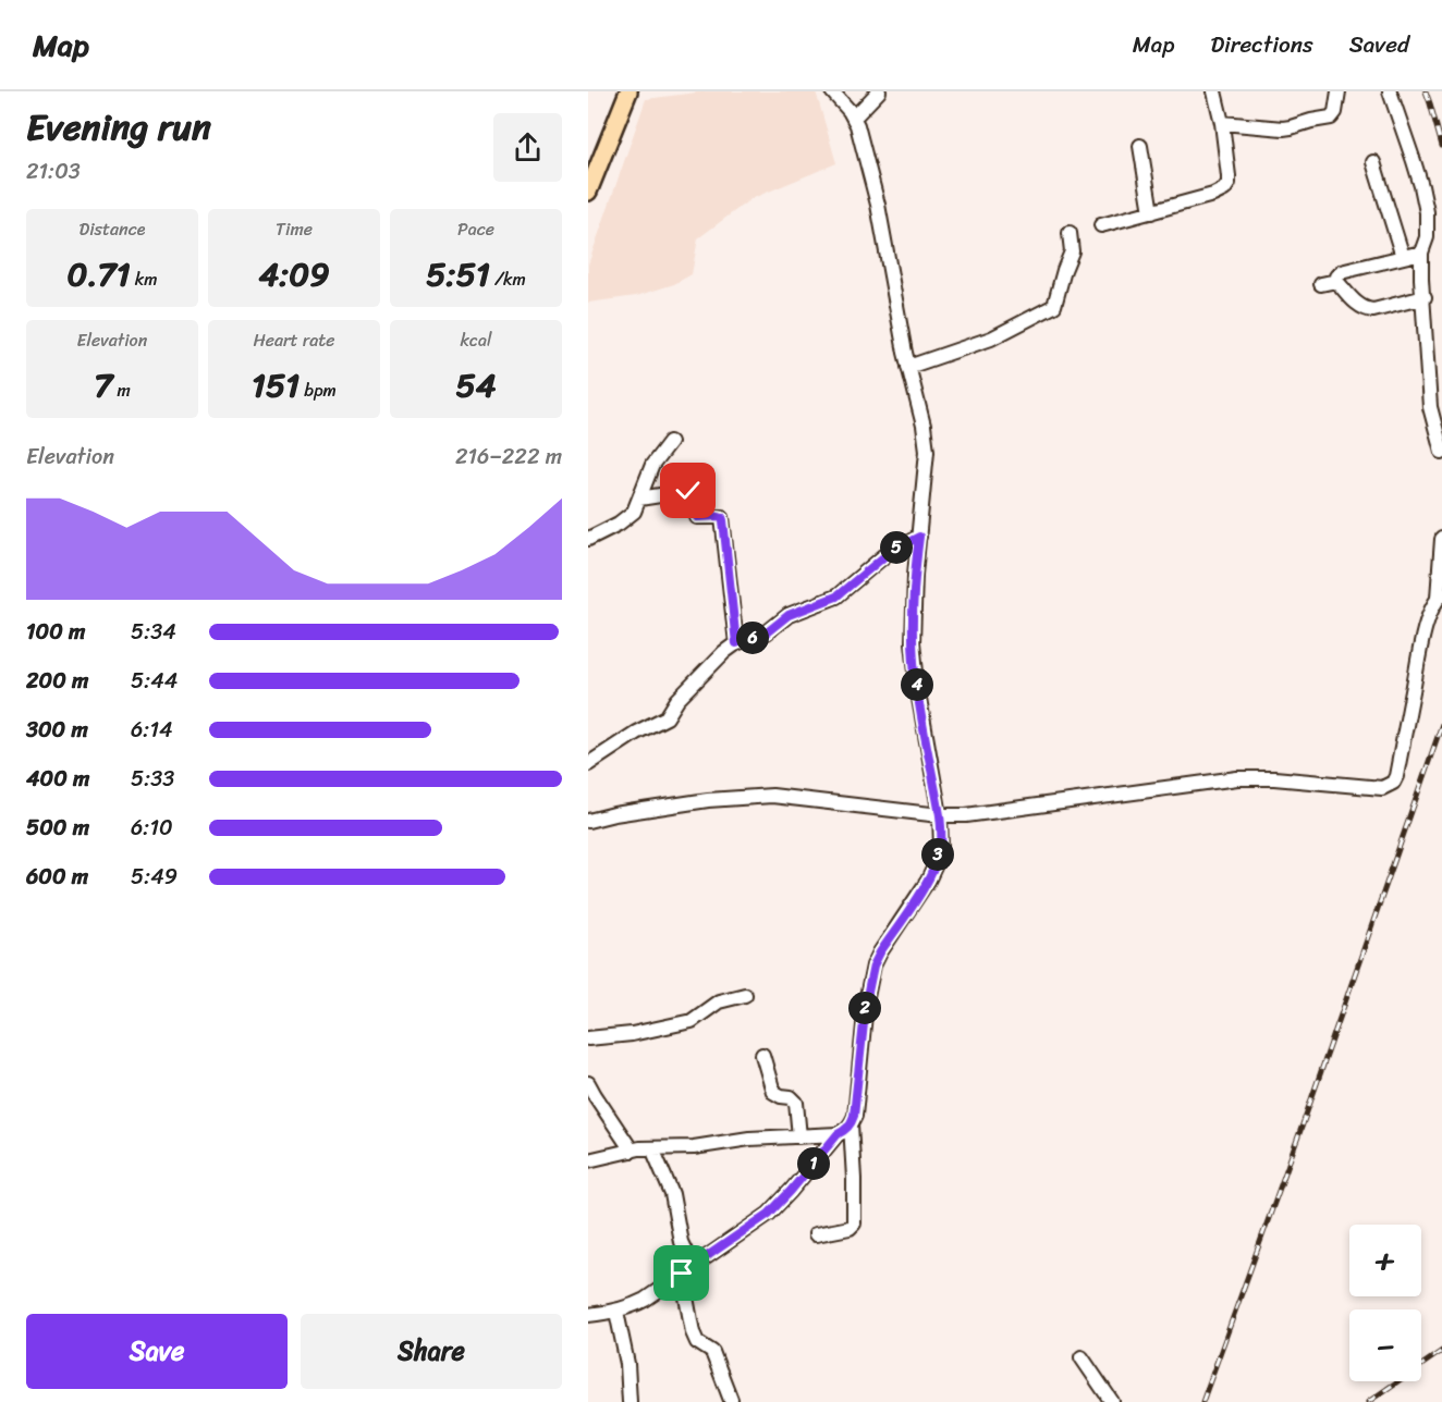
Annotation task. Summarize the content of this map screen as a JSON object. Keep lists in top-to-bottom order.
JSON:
{
  "page": {
    "header": "Map",
    "nav": ["Map", "Directions", "Saved"],
    "heading": ["Evening run", "21:03"],
    "stats": [
      ["Distance", "0.71 km"],
      ["Time", "4:09"],
      ["Pace", "5:51 /km"],
      ["Elevation", "7 m"],
      ["Heart rate", "151 bpm"],
      ["kcal", "54"]
    ],
    "chart": ["Elevation", "216–222 m"],
    "pins": [
      "5",
      "6",
      "4",
      "3",
      "2",
      "1"
    ],
    "list": [
      {
        "name": "100 m",
        "note": "5:34"
      },
      {
        "name": "200 m",
        "note": "5:44"
      },
      {
        "name": "300 m",
        "note": "6:14"
      },
      {
        "name": "400 m",
        "note": "5:33"
      },
      {
        "name": "500 m",
        "note": "6:10"
      },
      {
        "name": "600 m",
        "note": "5:49"
      }
    ],
    "map_buttons": ["+", "−"],
    "buttons": ["Save", "Share"]
  }
}
